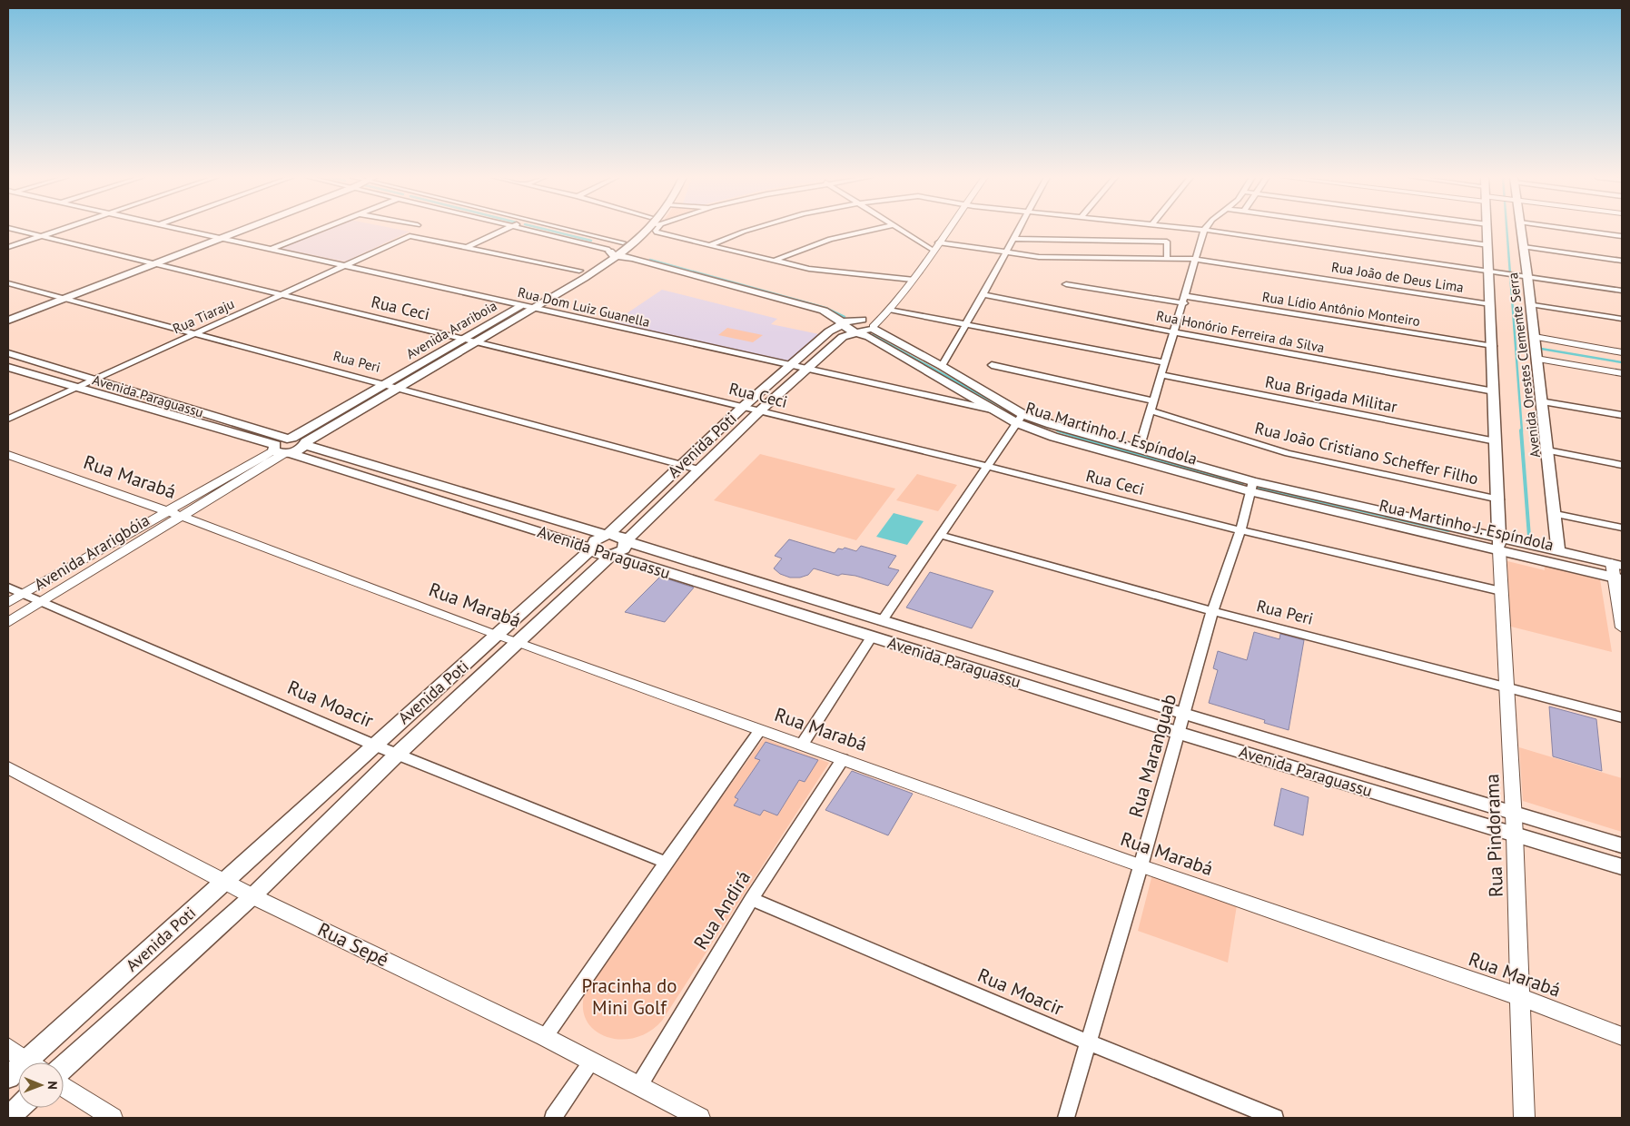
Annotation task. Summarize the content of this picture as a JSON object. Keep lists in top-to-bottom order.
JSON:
{
  "streets": {
    "main road": [
      "Avenida Arariboia",
      "Avenida Orestes Clemente Serra",
      "Avenida Paraguassu",
      "Rua Martinho J. Espíndola",
      "Avenida Poti"
    ],
    "street": [
      "Rua João de Deus Lima",
      "Rua Dom Luiz Guanella",
      "Rua Ceci",
      "Rua Lídio Antônio Monteiro",
      "Rua Tiaraju",
      "Rua Honório Ferreira da Silva",
      "Rua Peri",
      "Rua Brigada Militar",
      "Rua João Cristiano Scheffer Filho",
      "Rua Marabá",
      "Avenida Ararigbóia",
      "Rua Moacir",
      "Rua Maranguab",
      "Rua Pindorama",
      "Rua Andirá",
      "Rua Sepé"
    ]
  },
  "crossings": [
    ["Rua João de Deus Lima", "Avenida Orestes Clemente Serra"],
    ["Rua Dom Luiz Guanella", "Rua Tiaraju"],
    ["Rua Dom Luiz Guanella", "Avenida Arariboia"],
    ["Rua Dom Luiz Guanella", "Rua Martinho J. Espíndola"],
    ["Rua Dom Luiz Guanella", "Avenida Poti"],
    ["Rua Ceci", "Rua Tiaraju"],
    ["Rua Ceci", "Avenida Arariboia"],
    ["Rua Ceci", "Avenida Poti"],
    ["Rua Ceci", "Rua Maranguab"],
    ["Rua Ceci", "Rua Pindorama"],
    ["Rua Lídio Antônio Monteiro", "Avenida Orestes Clemente Serra"],
    ["Rua Tiaraju", "Rua Peri"],
    ["Rua Tiaraju", "Avenida Paraguassu"],
    ["Avenida Arariboia", "Rua Peri"],
    ["Avenida Arariboia", "Avenida Paraguassu"],
    ["Avenida Arariboia", "Rua Martinho J. Espíndola"],
    ["Avenida Arariboia", "Avenida Ararigbóia"],
    ["Rua Honório Ferreira da Silva", "Avenida Orestes Clemente Serra"],
    ["Rua Peri", "Avenida Poti"],
    ["Rua Peri", "Rua Maranguab"],
    ["Rua Peri", "Rua Pindorama"],
    ["Avenida Orestes Clemente Serra", "Rua Brigada Militar"],
    ["Avenida Orestes Clemente Serra", "Rua Martinho J. Espíndola"],
    ["Avenida Orestes Clemente Serra", "Rua João Cristiano Scheffer Filho"],
    ["Avenida Orestes Clemente Serra", "Rua Pindorama"],
    ["Avenida Paraguassu", "Avenida Poti"],
    ["Avenida Paraguassu", "Avenida Ararigbóia"],
    ["Avenida Paraguassu", "Rua Maranguab"],
    ["Avenida Paraguassu", "Rua Pindorama"],
    ["Rua Martinho J. Espíndola", "Avenida Poti"],
    ["Rua Martinho J. Espíndola", "Rua Maranguab"],
    ["Rua Martinho J. Espíndola", "Rua Pindorama"],
    ["Avenida Poti", "Rua Marabá"],
    ["Avenida Poti", "Rua Moacir"],
    ["Avenida Poti", "Rua Sepé"],
    ["Rua Marabá", "Avenida Ararigbóia"],
    ["Rua Marabá", "Rua Maranguab"],
    ["Rua Marabá", "Rua Pindorama"],
    ["Rua Marabá", "Rua Andirá"],
    ["Avenida Ararigbóia", "Rua Moacir"],
    ["Rua Moacir", "Rua Maranguab"],
    ["Rua Moacir", "Rua Andirá"],
    ["Rua Andirá", "Rua Sepé"]
  ],
  "parks": ["Pracinha do Mini Golf"],
  "north": "right"
}
